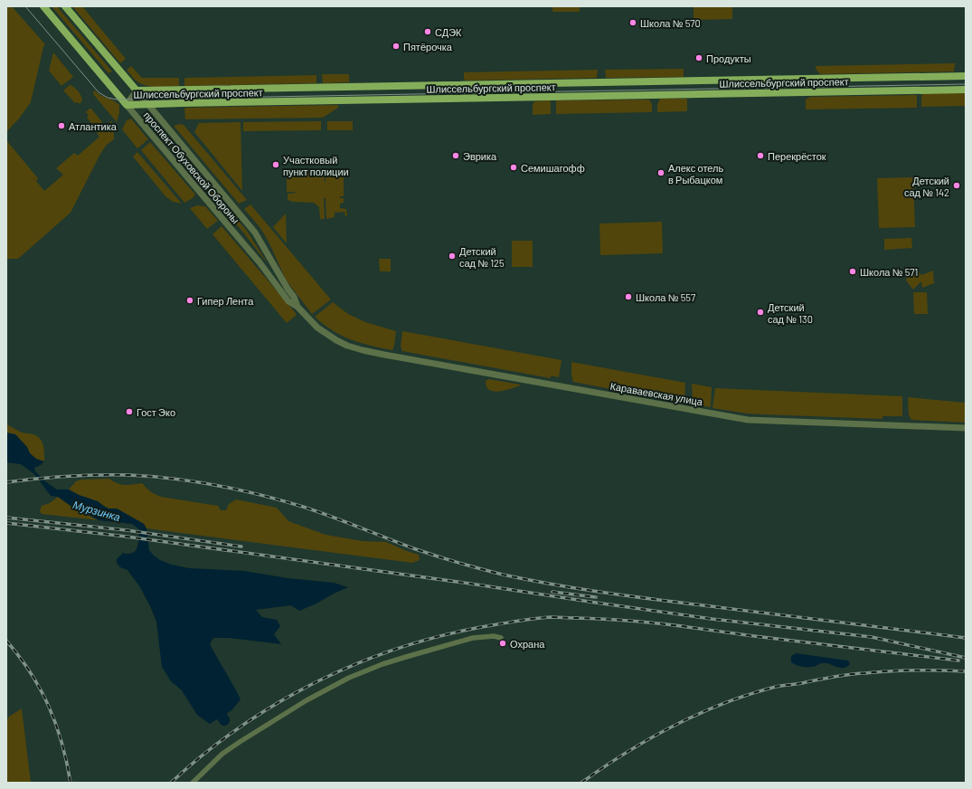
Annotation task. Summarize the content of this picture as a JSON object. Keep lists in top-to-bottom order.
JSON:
{
  "streets": {
    "main road": ["Шлиссельбургский проспект", "проспект Обуховской Обороны"],
    "street": ["Караваевская улица"]
  },
  "crossings": [
    ["Шлиссельбургский проспект", "проспект Обуховской Обороны"],
    ["проспект Обуховской Обороны", "Караваевская улица"]
  ],
  "water": ["Мурзинка"],
  "places": [
    "Школа № 570",
    "СДЭК",
    "Пятёрочка",
    "Продукты",
    "Атлантика",
    "Эврика",
    "Перекрёсток",
    "Участковый пункт полиции",
    "Семишагофф",
    "Алекс отель в Рыбацком",
    "Детский сад № 142",
    "Детский сад № 125",
    "Школа № 571",
    "Школа № 557",
    "Гипер Лента",
    "Детский сад № 130",
    "Гост Эко",
    "Охрана"
  ]
}
